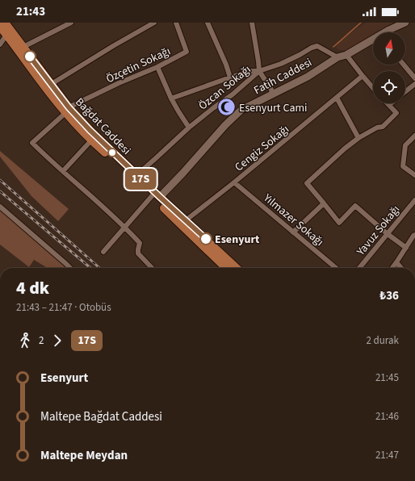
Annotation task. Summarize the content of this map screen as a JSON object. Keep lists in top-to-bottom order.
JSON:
{
  "streets": {
    "main road": ["Fatih Caddesi", "Bağdat Caddesi"],
    "street": [
      "Özçetin Sokağı",
      "Özcan Sokağı",
      "Cengiz Sokağı",
      "Yılmazer Sokağı",
      "Yavuz Sokağı"
    ]
  },
  "crossings": [
    ["Özçetin Sokağı", "Bağdat Caddesi"],
    ["Fatih Caddesi", "Özcan Sokağı"],
    ["Fatih Caddesi", "Bağdat Caddesi"],
    ["Özcan Sokağı", "Bağdat Caddesi"],
    ["Bağdat Caddesi", "Cengiz Sokağı"],
    ["Cengiz Sokağı", "Yılmazer Sokağı"]
  ],
  "places": {
    "mosque": ["Esenyurt Cami"],
    "other": ["Esenyurt"]
  },
  "lines": ["bus line 17S"],
  "north": "top",
  "page": {
    "status": "21:43",
    "on_map": "17S",
    "heading": ["4 dk", "21:43 – 21:47 · Otobüs", "₺36"],
    "legs": ["2", "17S", "2 durak"],
    "list": [
      {
        "name": "Esenyurt",
        "value": "21:45"
      },
      {
        "name": "Maltepe Bağdat Caddesi",
        "value": "21:46"
      },
      {
        "name": "Maltepe Meydan",
        "value": "21:47"
      }
    ]
  }
}
